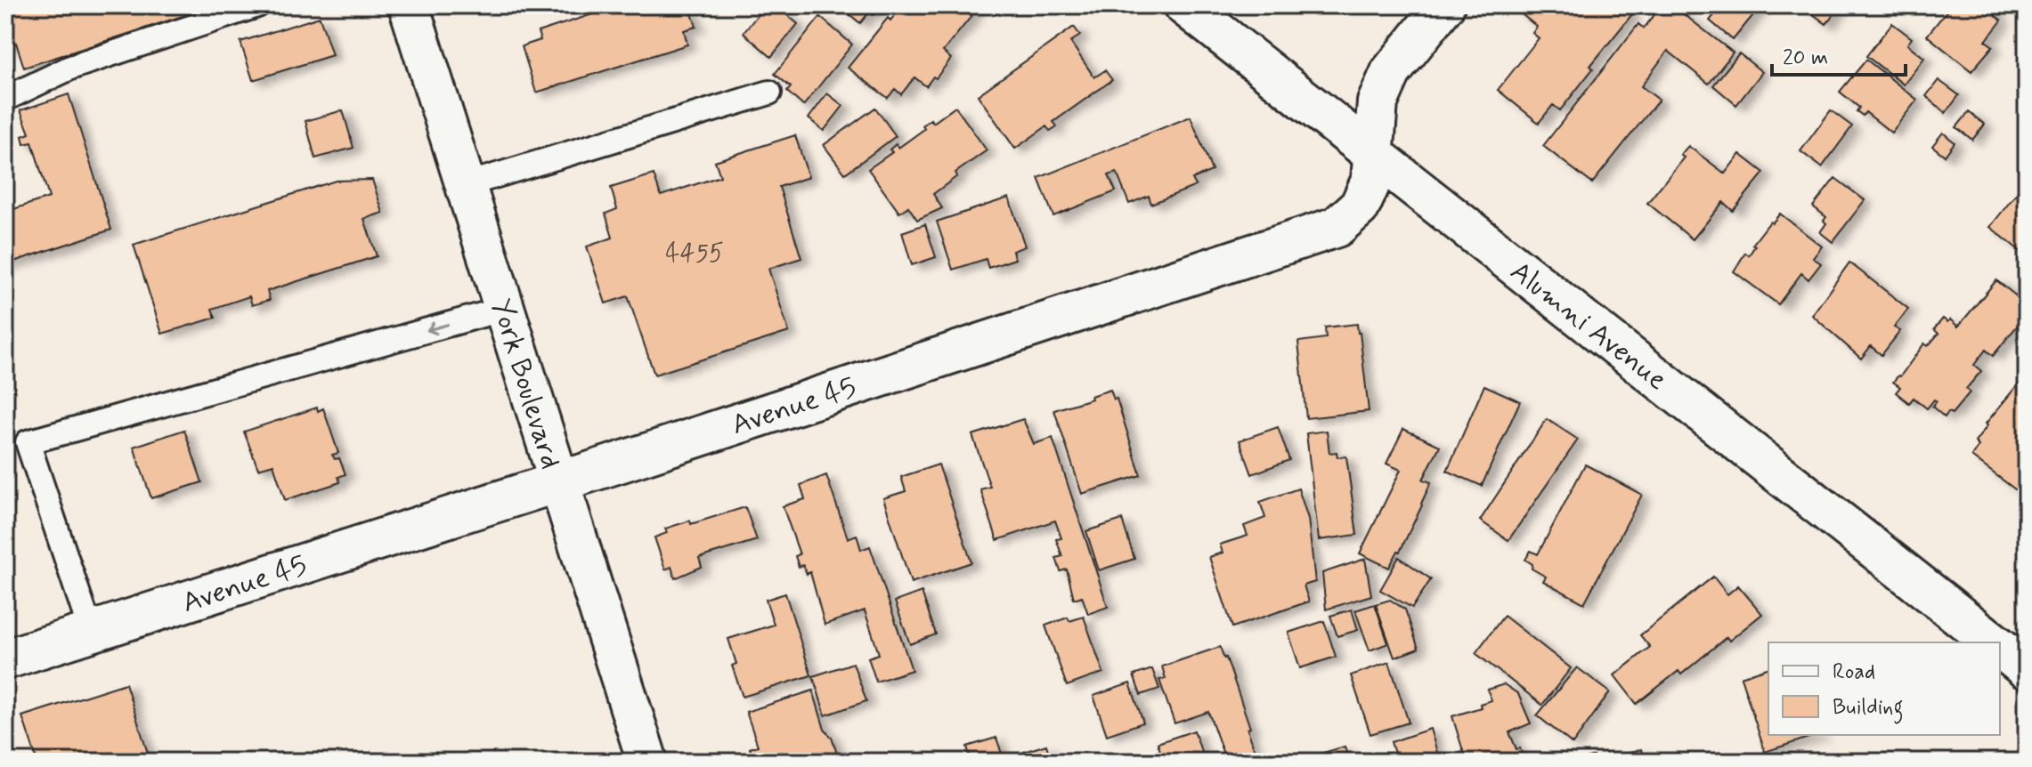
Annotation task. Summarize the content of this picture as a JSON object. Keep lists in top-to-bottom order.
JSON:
{
  "streets": {
    "street": ["Alumni Avenue", "York Boulevard", "Avenue 45"]
  },
  "crossings": [
    ["Alumni Avenue", "Avenue 45"],
    ["York Boulevard", "Avenue 45"]
  ],
  "house_numbers": ["4455"],
  "legend": ["Road", "Building"],
  "scale_bar": "20 m"
}
